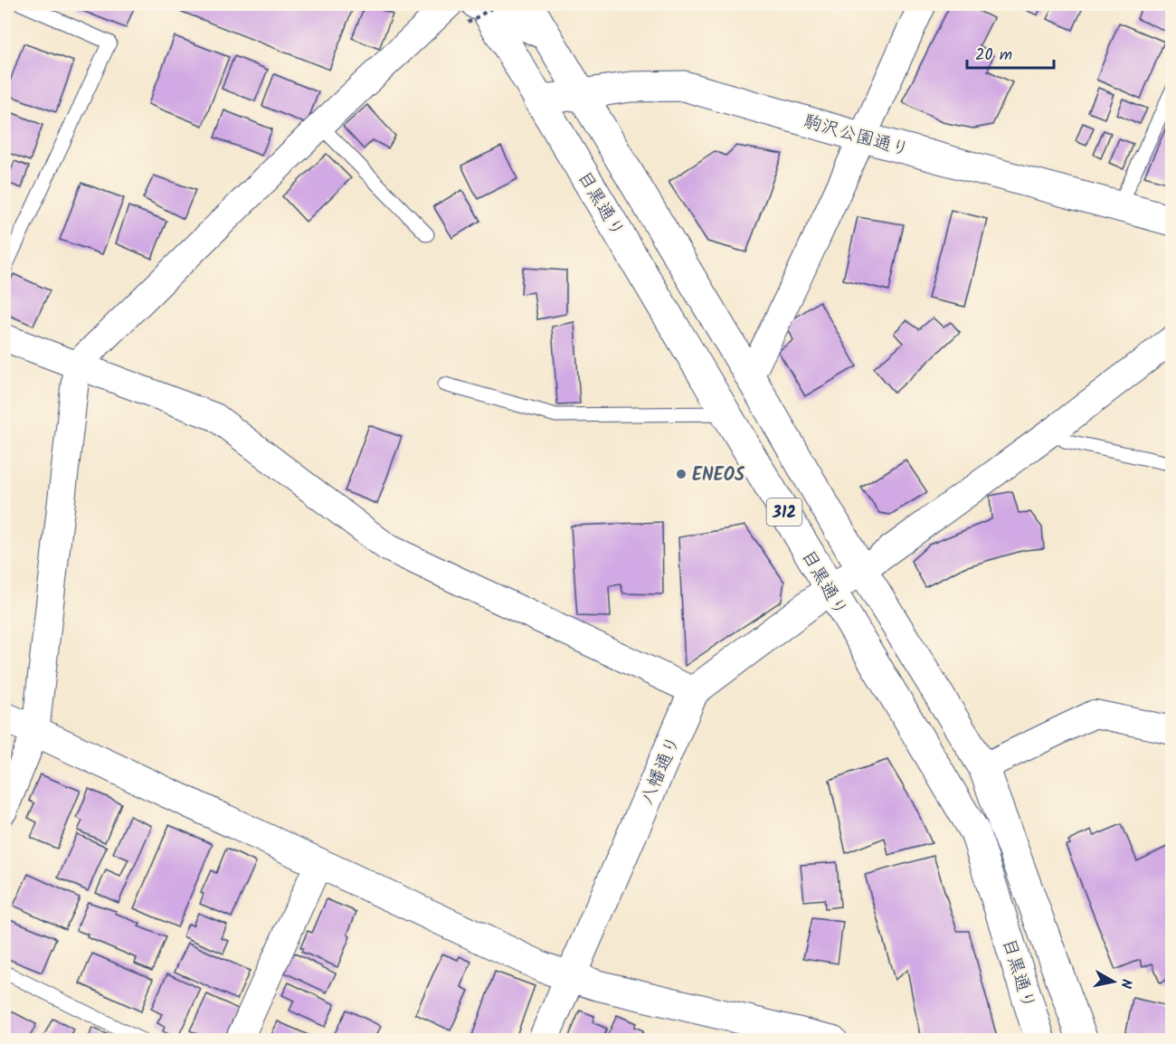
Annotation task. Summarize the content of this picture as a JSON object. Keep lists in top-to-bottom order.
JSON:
{
  "streets": {
    "main road": [
      "駒沢公園通り",
      "目黒通り",
      "312",
      "八幡通り"
    ]
  },
  "crossings": [
    ["駒沢公園通り", "目黒通り"],
    ["目黒通り", "八幡通り"]
  ],
  "places": ["ENEOS"],
  "scale_bar": "20 m",
  "north": "right"
}
